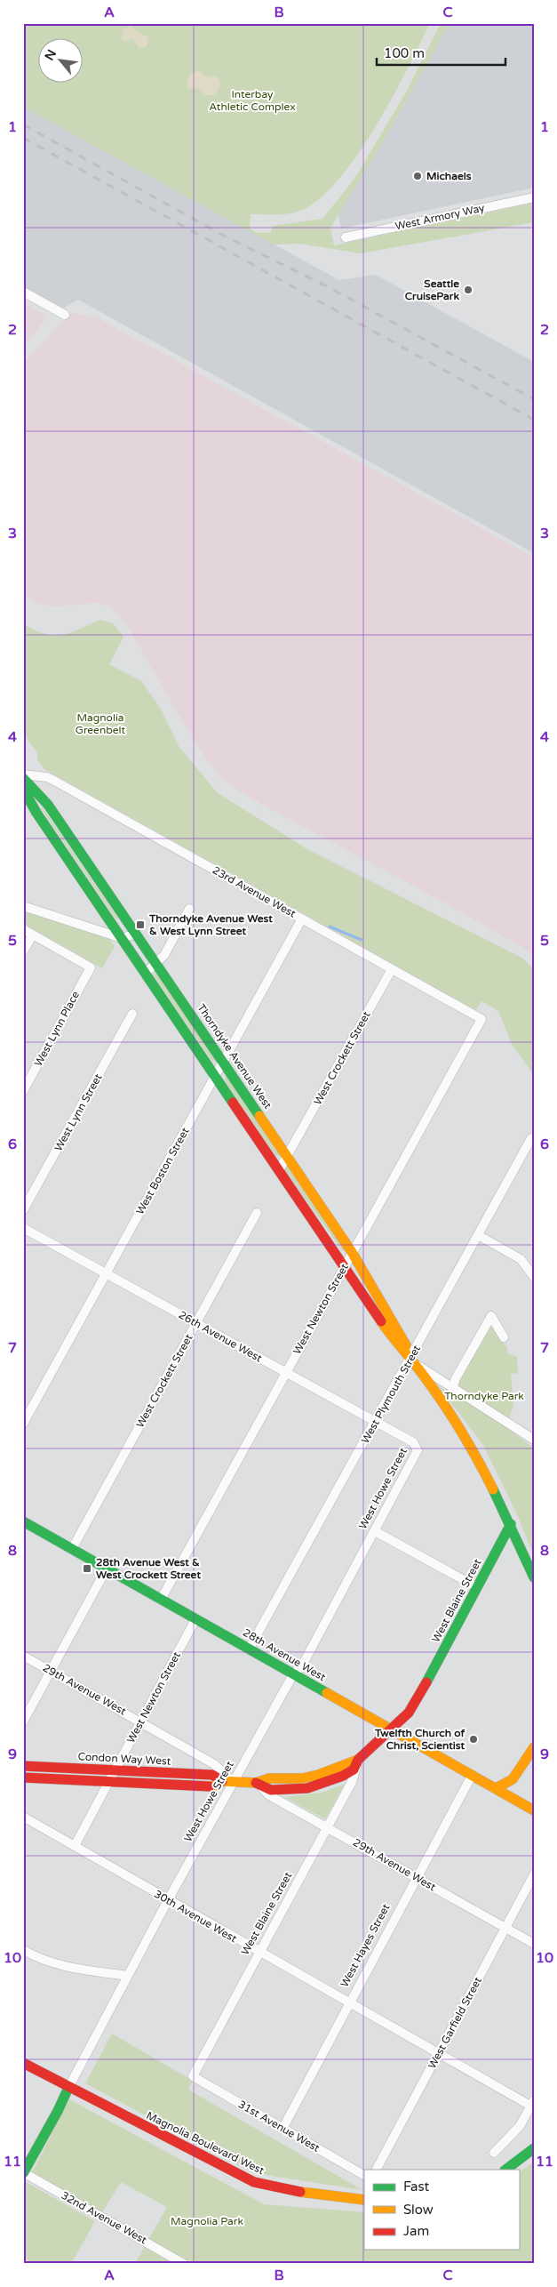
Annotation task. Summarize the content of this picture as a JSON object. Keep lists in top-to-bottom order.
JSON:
{
  "streets": {
    "main road": [
      "Thorndyke Avenue West",
      "West Howe Street",
      "West Blaine Street",
      "28th Avenue West",
      "Condon Way West",
      "Magnolia Boulevard West"
    ],
    "street": [
      "West Armory Way",
      "23rd Avenue West",
      "West Lynn Place",
      "West Crockett Street",
      "West Lynn Street",
      "West Boston Street",
      "West Newton Street",
      "26th Avenue West",
      "West Plymouth Street",
      "29th Avenue West",
      "30th Avenue West",
      "West Hayes Street",
      "West Garfield Street",
      "31st Avenue West",
      "32nd Avenue West"
    ]
  },
  "crossings": [
    ["23rd Avenue West", "West Crockett Street"],
    ["23rd Avenue West", "West Boston Street"],
    ["23rd Avenue West", "West Newton Street"],
    ["Thorndyke Avenue West", "West Crockett Street"],
    ["Thorndyke Avenue West", "West Boston Street"],
    ["Thorndyke Avenue West", "West Newton Street"],
    ["Thorndyke Avenue West", "West Plymouth Street"],
    ["Thorndyke Avenue West", "West Blaine Street"],
    ["West Crockett Street", "26th Avenue West"],
    ["West Crockett Street", "28th Avenue West"],
    ["West Boston Street", "26th Avenue West"],
    ["West Newton Street", "26th Avenue West"],
    ["West Newton Street", "28th Avenue West"],
    ["West Newton Street", "29th Avenue West"],
    ["West Newton Street", "Condon Way West"],
    ["West Newton Street", "30th Avenue West"],
    ["26th Avenue West", "West Plymouth Street"],
    ["26th Avenue West", "West Howe Street"],
    ["West Plymouth Street", "28th Avenue West"],
    ["West Howe Street", "28th Avenue West"],
    ["West Howe Street", "29th Avenue West"],
    ["West Howe Street", "Condon Way West"],
    ["West Howe Street", "30th Avenue West"],
    ["West Howe Street", "Magnolia Boulevard West"],
    ["West Howe Street", "32nd Avenue West"],
    ["West Blaine Street", "28th Avenue West"],
    ["West Blaine Street", "29th Avenue West"],
    ["West Blaine Street", "Condon Way West"],
    ["West Blaine Street", "30th Avenue West"],
    ["West Blaine Street", "31st Avenue West"],
    ["28th Avenue West", "Condon Way West"],
    ["28th Avenue West", "West Hayes Street"],
    ["29th Avenue West", "Condon Way West"],
    ["29th Avenue West", "West Hayes Street"],
    ["29th Avenue West", "West Garfield Street"],
    ["30th Avenue West", "West Hayes Street"],
    ["30th Avenue West", "West Garfield Street"],
    ["West Hayes Street", "31st Avenue West"]
  ],
  "parks": [
    "Interbay Athletic Complex",
    "Magnolia Greenbelt",
    "Thorndyke Park",
    "Magnolia Park"
  ],
  "places": {
    "other": ["Michaels", "Seattle CruisePark", "Twelfth Church of Christ, Scientist"],
    "transit": ["Thorndyke Avenue West & West Lynn Street", "28th Avenue West & West Crockett Street"]
  },
  "legend": ["Fast", "Slow", "Jam"],
  "scale_bar": "100 m",
  "north": "top left",
  "grid": {
    "columns": ["A", "B", "C"],
    "rows": [
      "1",
      "2",
      "3",
      "4",
      "5",
      "6",
      "7",
      "8",
      "9",
      "10",
      "11"
    ]
  }
}
